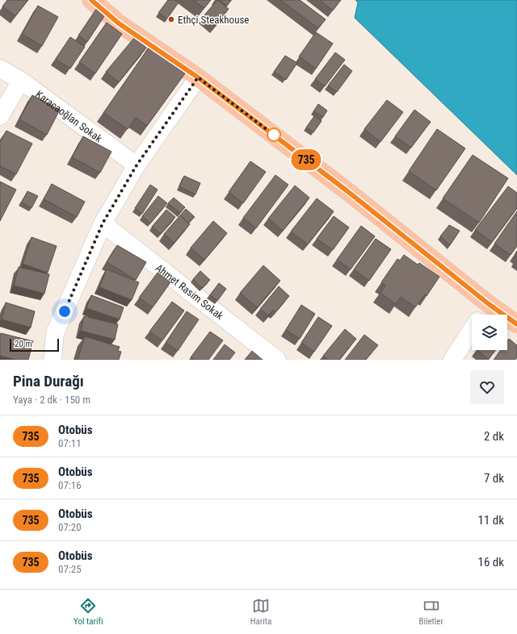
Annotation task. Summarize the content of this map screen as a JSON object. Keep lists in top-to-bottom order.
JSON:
{
  "streets": {
    "street": ["Karacaoğlan Sokak", "Ahmet Rasim Sokak"]
  },
  "places": ["Ethçi Steakhouse"],
  "lines": ["bus line 735"],
  "scale_bar": "20 m",
  "page": {
    "on_map": "735",
    "scale": "20 m",
    "heading": ["Pina Durağı", "Yaya · 2 dk · 150 m"],
    "list": [
      {
        "mark": "735",
        "name": "Otobüs",
        "note": "07:11",
        "value": "2 dk"
      },
      {
        "mark": "735",
        "name": "Otobüs",
        "note": "07:16",
        "value": "7 dk"
      },
      {
        "mark": "735",
        "name": "Otobüs",
        "note": "07:20",
        "value": "11 dk"
      },
      {
        "mark": "735",
        "name": "Otobüs",
        "note": "07:25",
        "value": "16 dk"
      }
    ],
    "tabs": ["Yol tarifi", "Harita", "Biletler"]
  }
}
